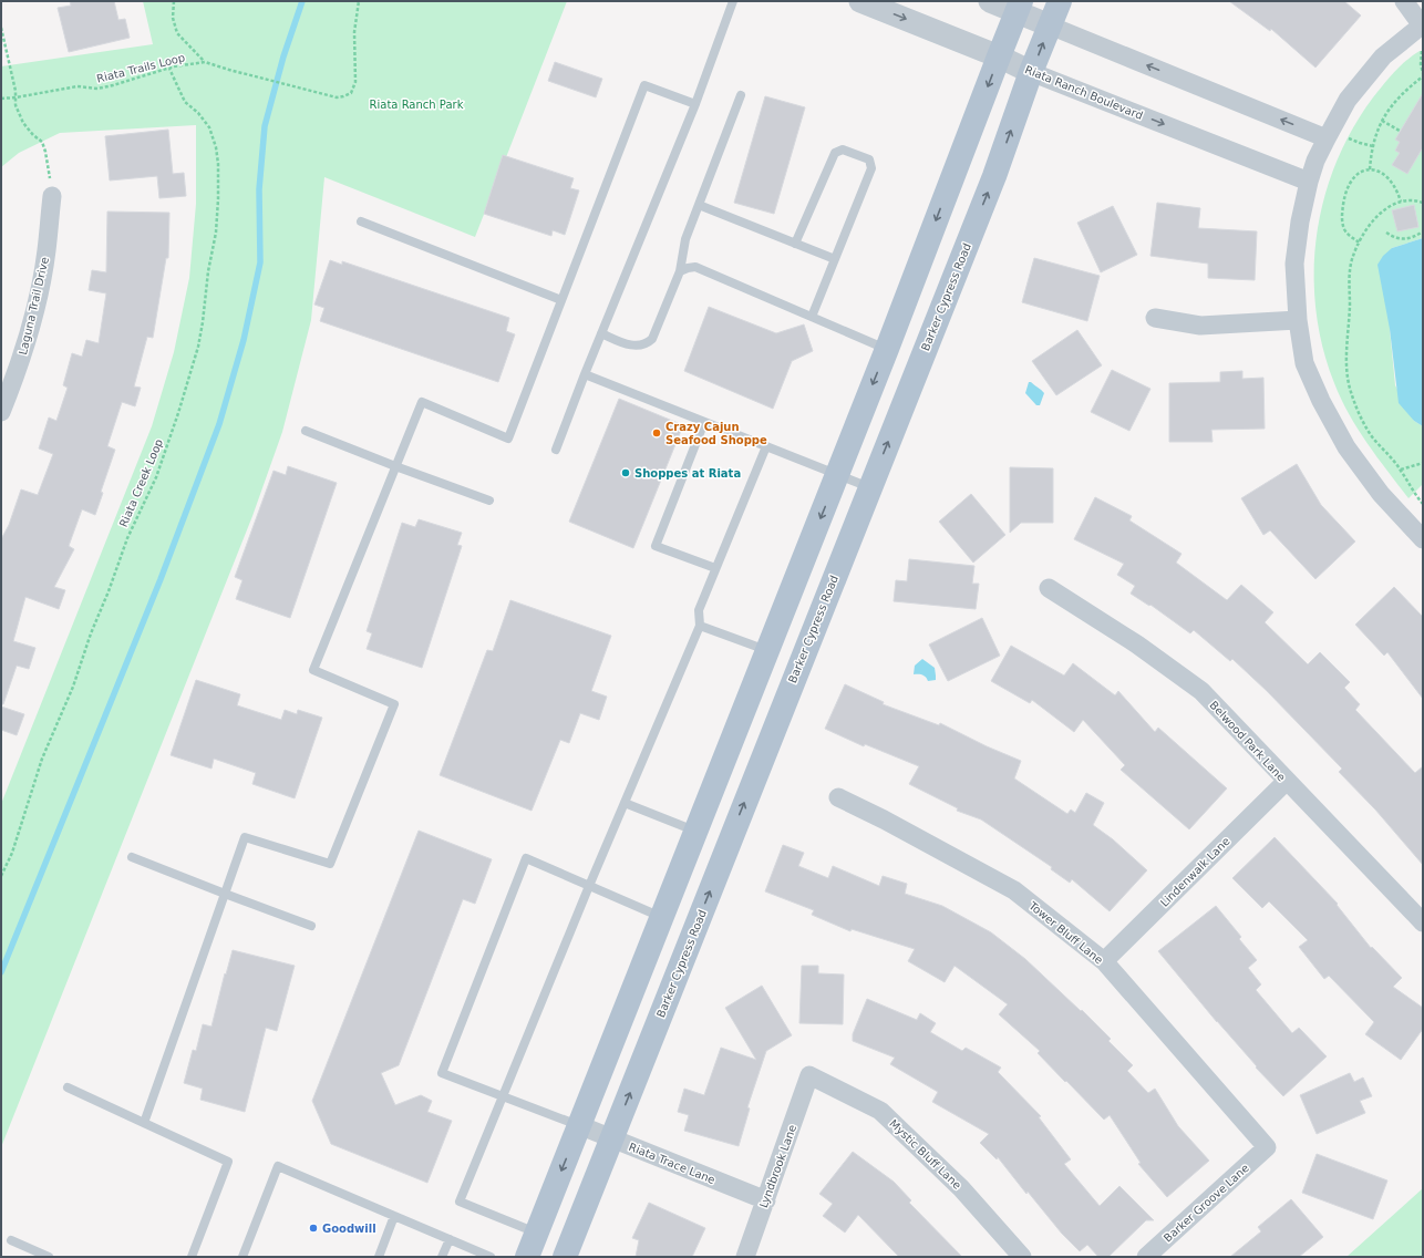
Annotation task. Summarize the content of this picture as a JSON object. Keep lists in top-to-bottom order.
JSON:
{
  "streets": {
    "main road": ["Barker Cypress Road"],
    "street": [
      "Riata Ranch Boulevard",
      "Laguna Trail Drive",
      "Belwood Park Lane",
      "Lindenwalk Lane",
      "Tower Bluff Lane",
      "Mystic Bluff Lane",
      "Riata Trace Lane",
      "Lyndbrook Lane",
      "Barker Groove Lane"
    ],
    "path": ["Riata Trails Loop", "Riata Creek Loop"]
  },
  "crossings": [
    ["Riata Trails Loop", "Riata Creek Loop"],
    ["Riata Ranch Boulevard", "Barker Cypress Road"],
    ["Barker Cypress Road", "Riata Trace Lane"],
    ["Belwood Park Lane", "Lindenwalk Lane"],
    ["Lindenwalk Lane", "Tower Bluff Lane"],
    ["Tower Bluff Lane", "Barker Groove Lane"],
    ["Mystic Bluff Lane", "Lyndbrook Lane"],
    ["Riata Trace Lane", "Lyndbrook Lane"]
  ],
  "parks": ["Riata Ranch Park"],
  "places": ["Crazy Cajun Seafood Shoppe", "Shoppes at Riata", "Goodwill"]
}
